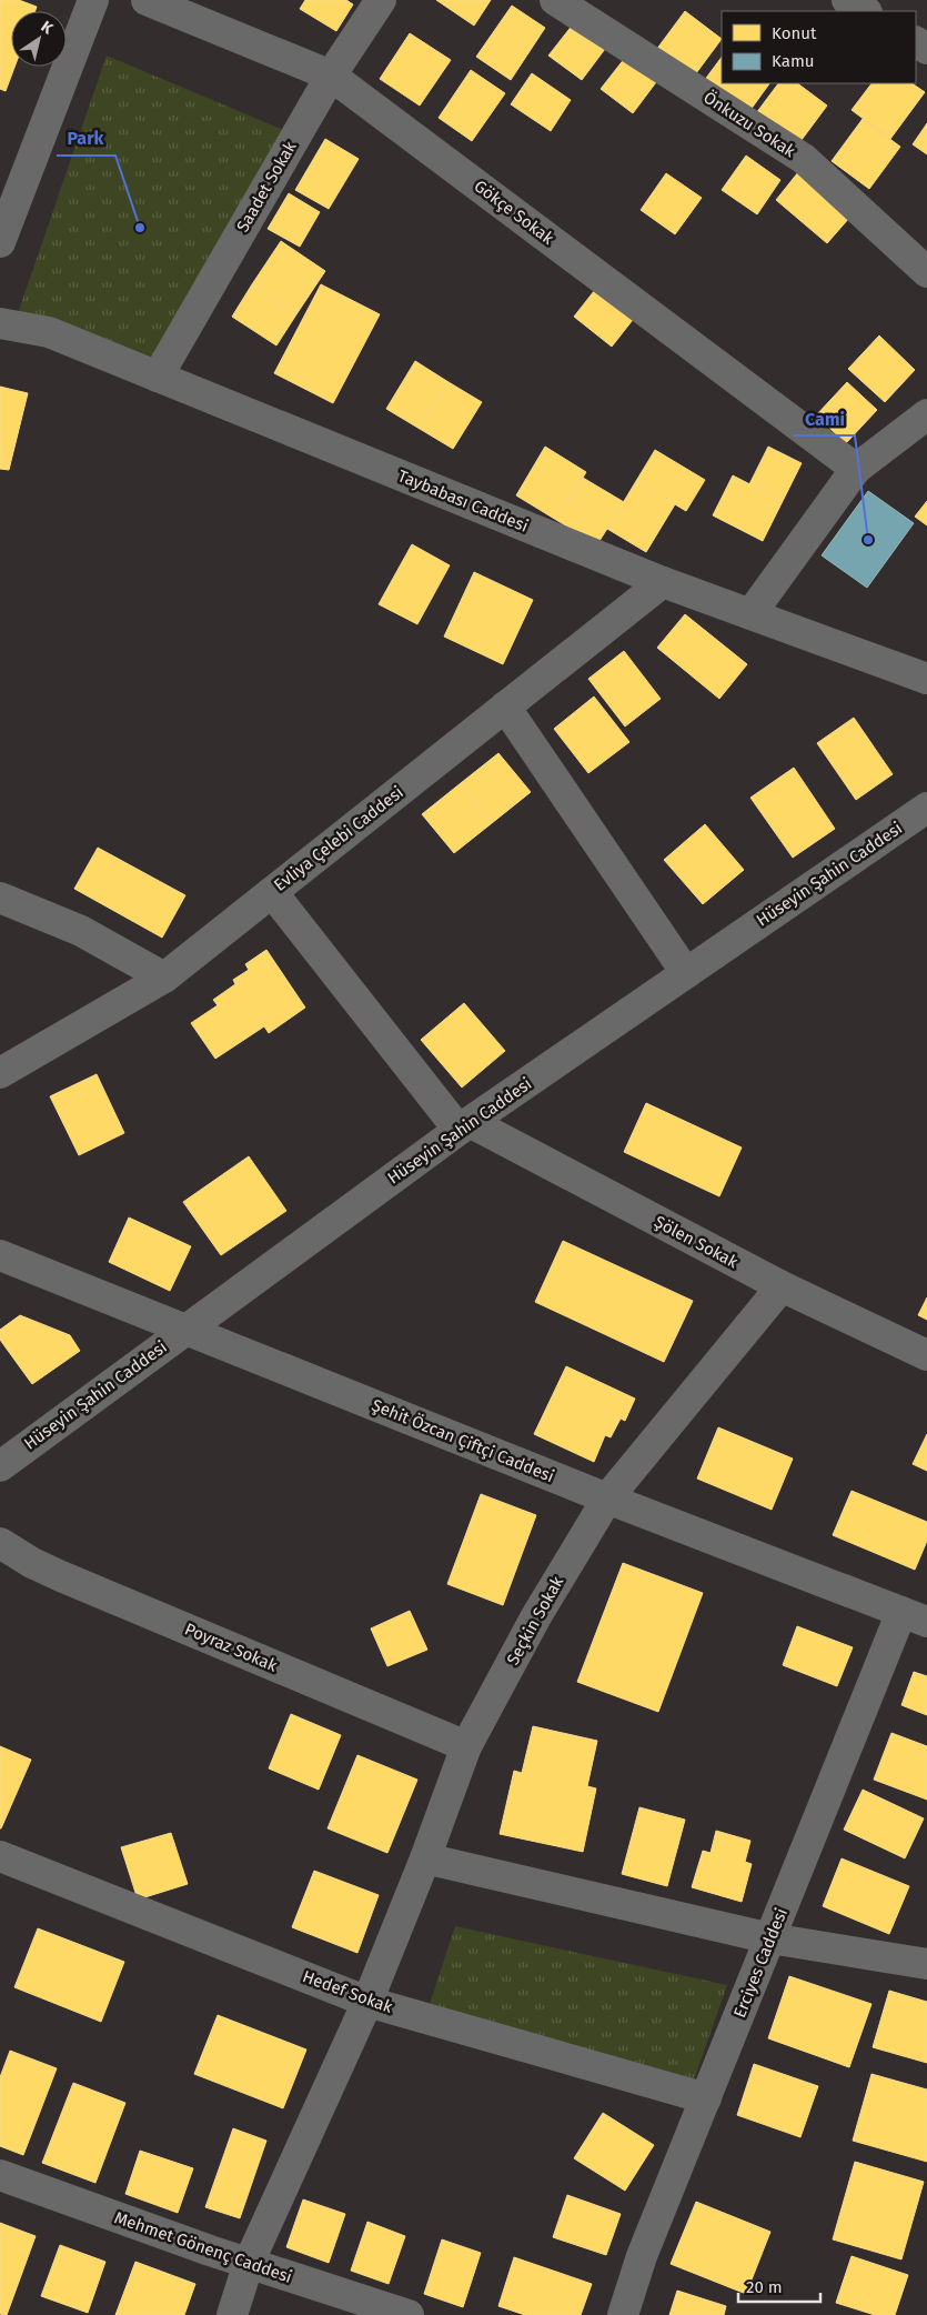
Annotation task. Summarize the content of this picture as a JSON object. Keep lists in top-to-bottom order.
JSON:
{
  "streets": {
    "street": [
      "Önkuzu Sokak",
      "Saadet Sokak",
      "Gökçe Sokak",
      "Taybabası Caddesi",
      "Evliya Çelebi Caddesi",
      "Hüseyin Şahin Caddesi",
      "Şölen Sokak",
      "Şehit Özcan Çiftçi Caddesi",
      "Seçkin Sokak",
      "Poyraz Sokak",
      "Erciyes Caddesi",
      "Hedef Sokak",
      "Mehmet Gönenç Caddesi"
    ]
  },
  "crossings": [
    ["Saadet Sokak", "Gökçe Sokak"],
    ["Saadet Sokak", "Taybabası Caddesi"],
    ["Taybabası Caddesi", "Evliya Çelebi Caddesi"],
    ["Hüseyin Şahin Caddesi", "Şölen Sokak"],
    ["Hüseyin Şahin Caddesi", "Şehit Özcan Çiftçi Caddesi"],
    ["Şölen Sokak", "Seçkin Sokak"],
    ["Şehit Özcan Çiftçi Caddesi", "Seçkin Sokak"],
    ["Şehit Özcan Çiftçi Caddesi", "Erciyes Caddesi"],
    ["Seçkin Sokak", "Poyraz Sokak"],
    ["Seçkin Sokak", "Hedef Sokak"],
    ["Seçkin Sokak", "Mehmet Gönenç Caddesi"],
    ["Erciyes Caddesi", "Hedef Sokak"]
  ],
  "places": ["Park", "Cami"],
  "legend": ["Konut", "Kamu"],
  "scale_bar": "20 m",
  "north": "top right"
}
